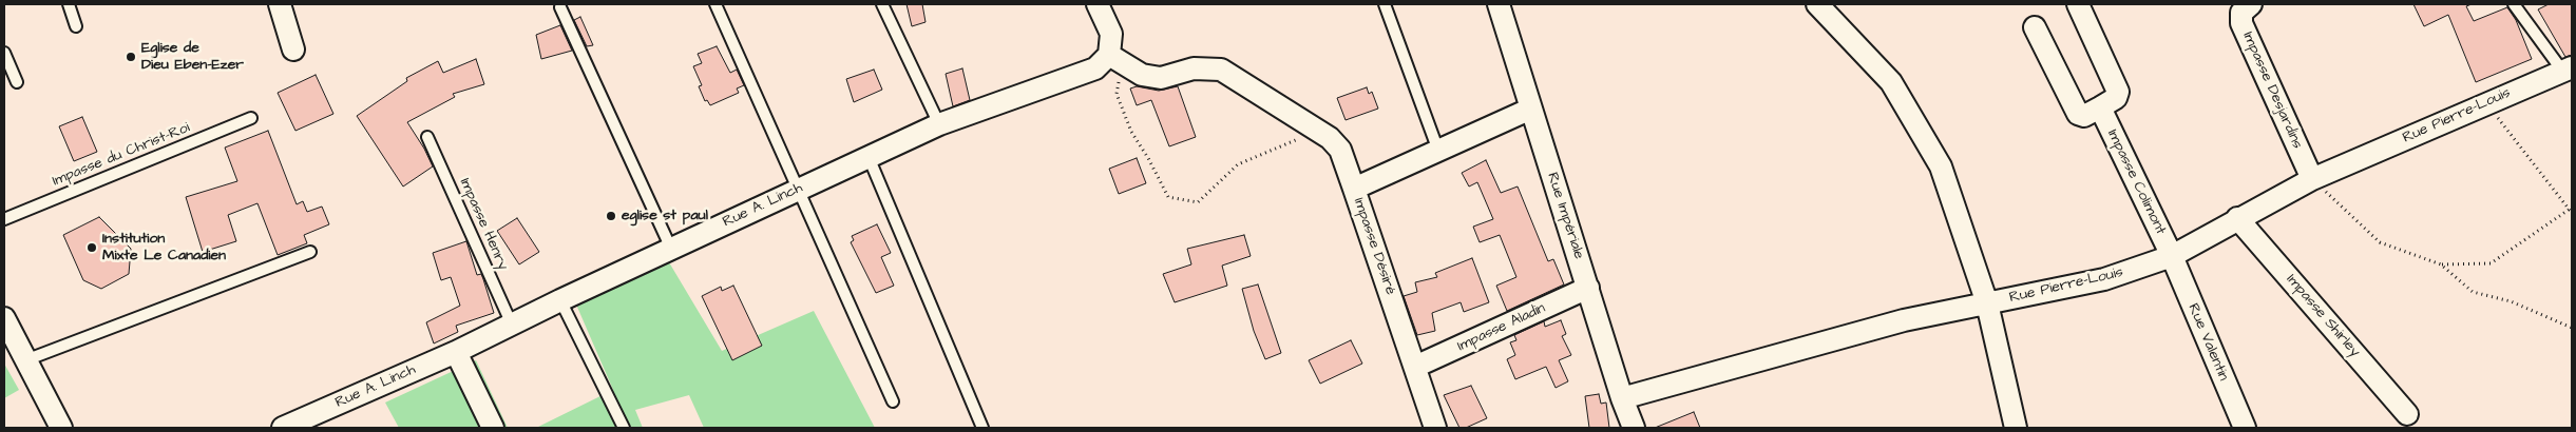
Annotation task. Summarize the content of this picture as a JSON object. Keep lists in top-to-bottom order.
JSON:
{
  "streets": {
    "street": [
      "Impasse Desjardins",
      "Rue Pierre-Louis",
      "Impasse Colimont",
      "Rue A. Linch",
      "Rue Impériale",
      "Impasse Désiré",
      "Impasse Shirley",
      "Impasse Aladin",
      "Rue Valentin"
    ],
    "lane": ["Impasse du Christ-Roi", "Impasse Henry"]
  },
  "crossings": [
    ["Impasse Desjardins", "Rue Pierre-Louis"],
    ["Rue Pierre-Louis", "Impasse Colimont"],
    ["Rue Pierre-Louis", "Rue Impériale"],
    ["Rue Pierre-Louis", "Impasse Shirley"],
    ["Rue Pierre-Louis", "Rue Valentin"],
    ["Impasse Colimont", "Rue Valentin"],
    ["Rue A. Linch", "Impasse Henry"],
    ["Rue Impériale", "Impasse Désiré"],
    ["Rue Impériale", "Impasse Aladin"],
    ["Impasse Désiré", "Impasse Aladin"]
  ],
  "places": ["Eglise de Dieu Eben-Ezer", "eglise st paul", "Institution Mixte Le Canadien"]
}
